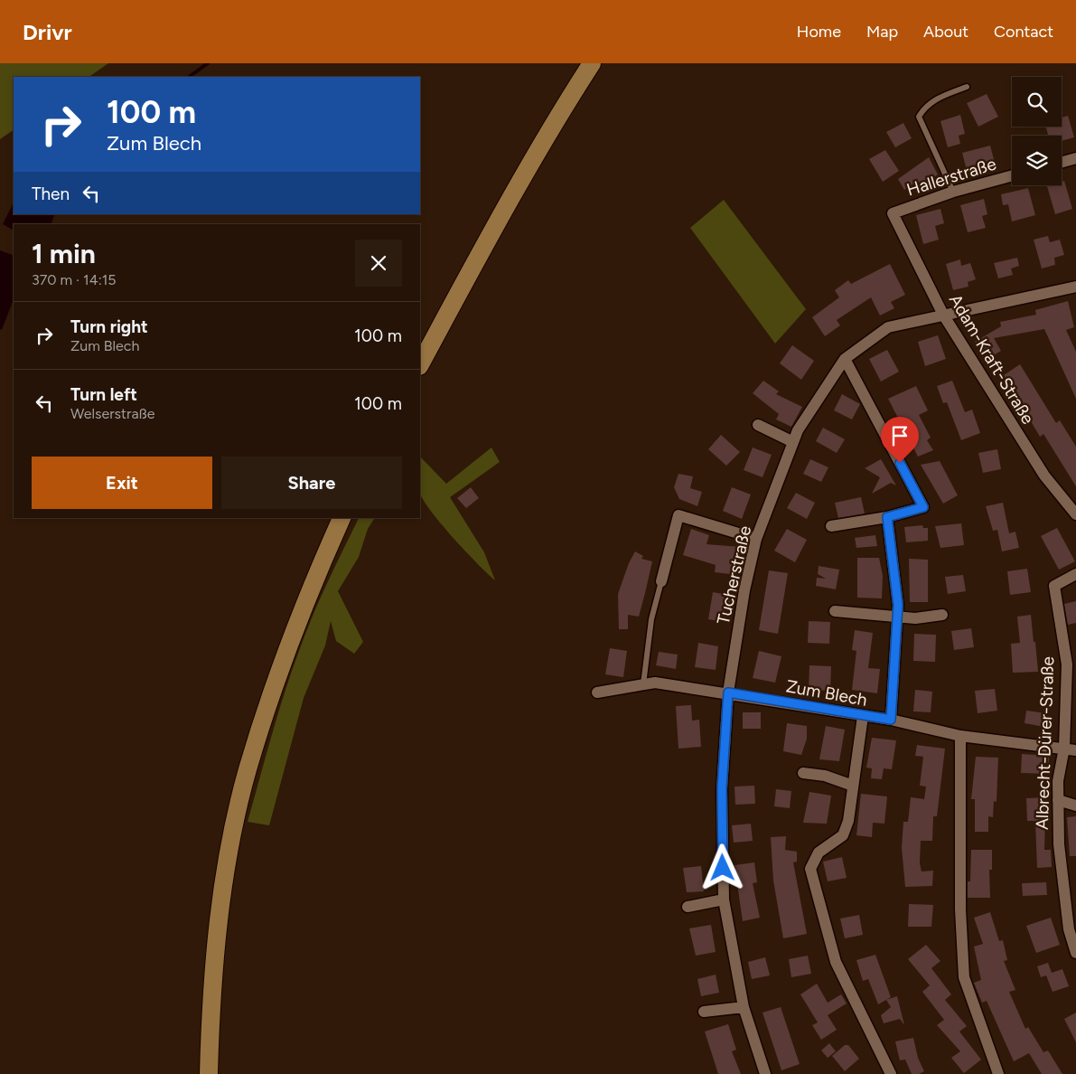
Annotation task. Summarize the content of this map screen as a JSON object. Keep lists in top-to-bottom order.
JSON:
{
  "streets": {
    "street": [
      "Hallerstraße",
      "Adam-Kraft-Straße",
      "Tucherstraße",
      "Zum Blech",
      "Albrecht-Dürer-Straße"
    ]
  },
  "crossings": [
    ["Hallerstraße", "Adam-Kraft-Straße"],
    ["Adam-Kraft-Straße", "Tucherstraße"],
    ["Tucherstraße", "Zum Blech"],
    ["Zum Blech", "Albrecht-Dürer-Straße"]
  ],
  "page": {
    "header": "Drivr",
    "nav": [
      "Home",
      "Map",
      "About",
      "Contact"
    ],
    "turn": ["100 m", "Zum Blech"],
    "then": "Then",
    "heading": ["1 min", "370 m · 14:15"],
    "list": [
      {
        "name": "Turn right",
        "note": "Zum Blech",
        "value": "100 m"
      },
      {
        "name": "Turn left",
        "note": "Welserstraße",
        "value": "100 m"
      }
    ],
    "buttons": ["Exit", "Share"]
  }
}
